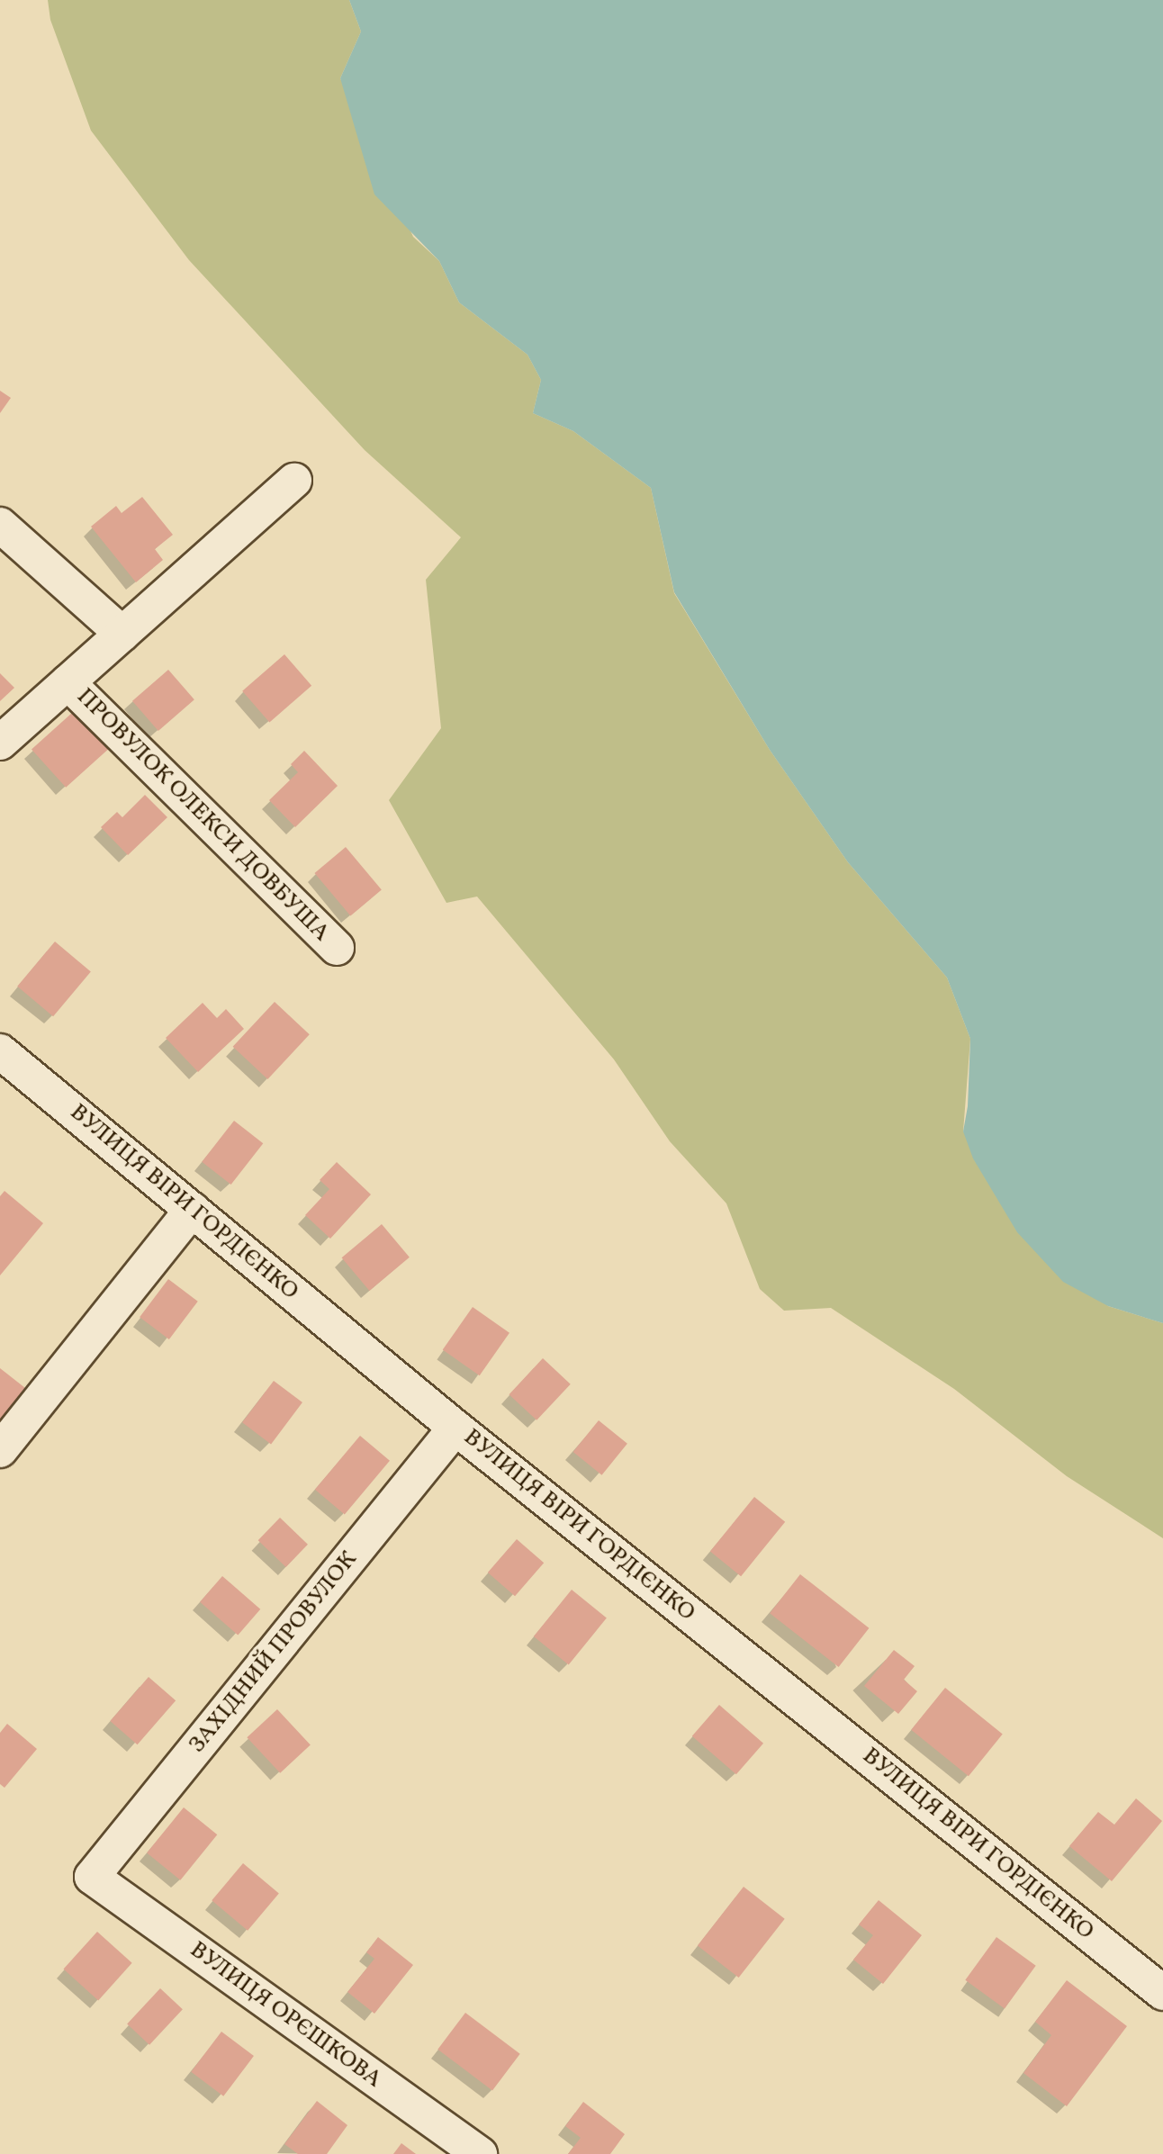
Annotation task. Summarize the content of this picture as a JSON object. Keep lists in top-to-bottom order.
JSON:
{
  "streets": {
    "street": [
      "ПРОВУЛОК ОЛЕКСИ ДОВБУША",
      "ВУЛИЦЯ ВІРИ ГОРДІЄНКО",
      "ЗАХІДНИЙ ПРОВУЛОК",
      "ВУЛИЦЯ ОРЄШКОВА"
    ]
  },
  "crossings": [
    ["ВУЛИЦЯ ВІРИ ГОРДІЄНКО", "ЗАХІДНИЙ ПРОВУЛОК"],
    ["ЗАХІДНИЙ ПРОВУЛОК", "ВУЛИЦЯ ОРЄШКОВА"]
  ]
}
